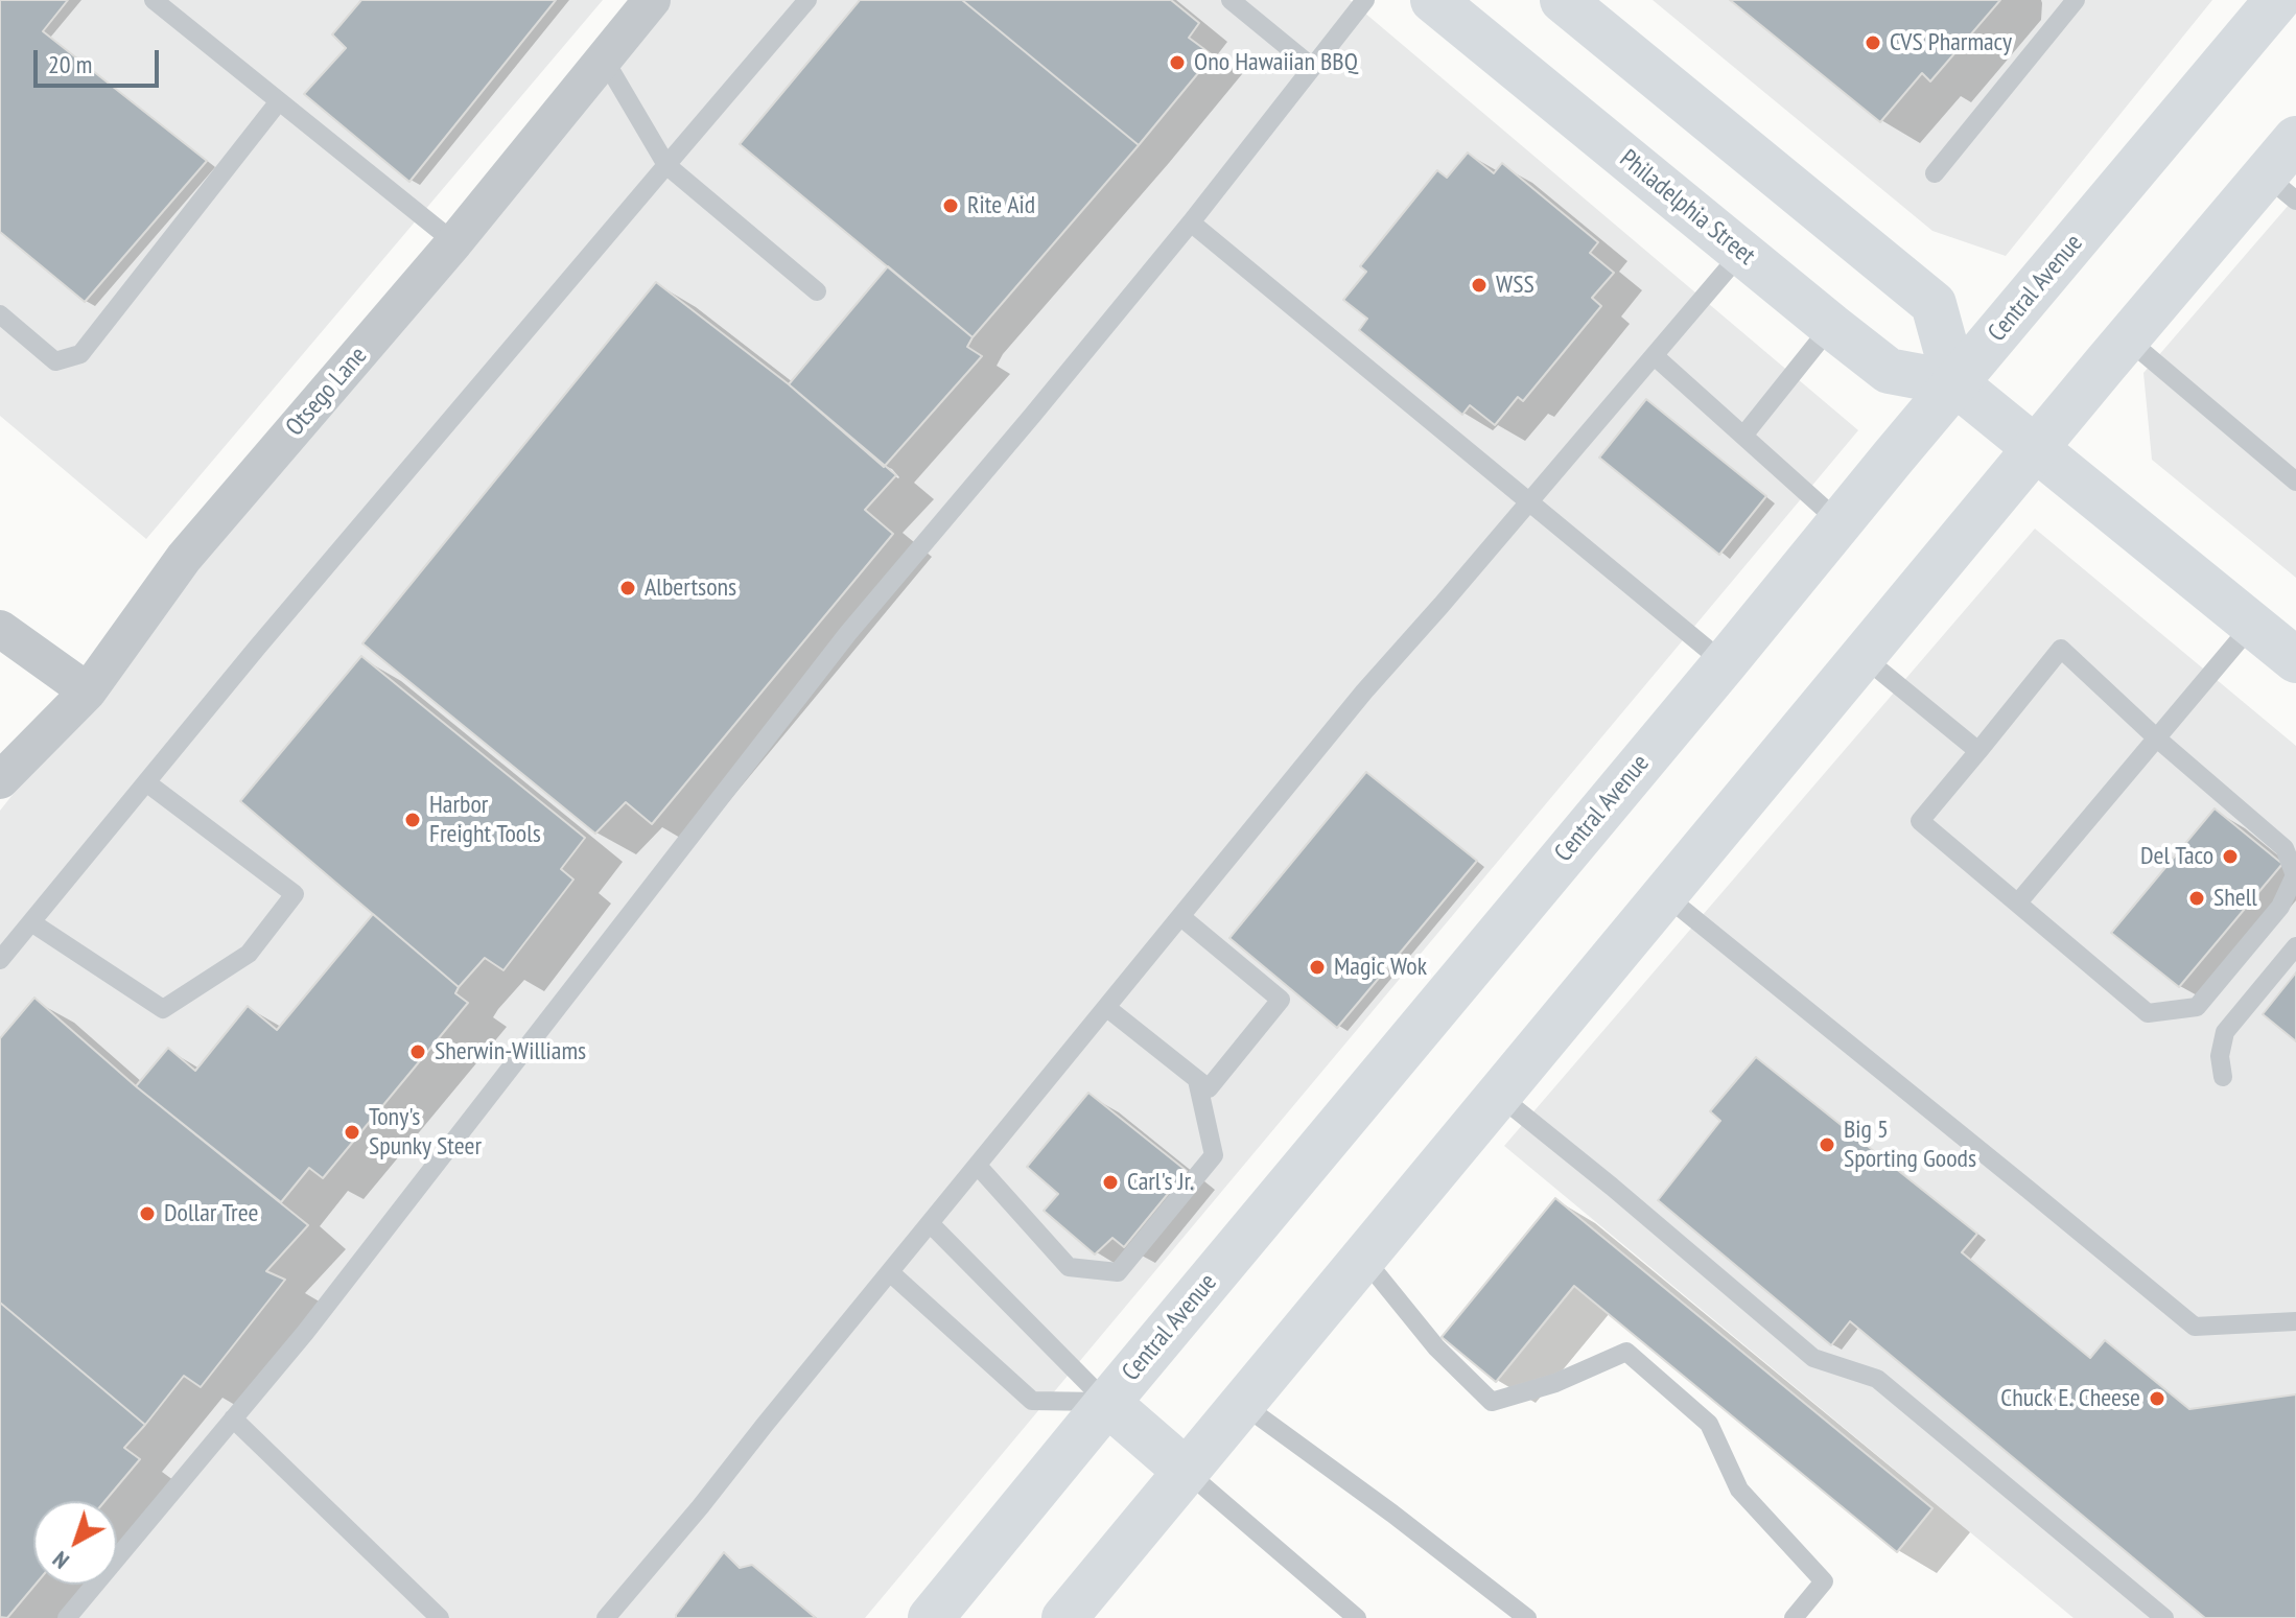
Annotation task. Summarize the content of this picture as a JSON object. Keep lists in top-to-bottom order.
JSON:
{
  "streets": {
    "main road": ["Philadelphia Street", "Central Avenue"],
    "street": ["Otsego Lane"]
  },
  "crossings": [
    ["Philadelphia Street", "Central Avenue"]
  ],
  "places": [
    "CVS Pharmacy",
    "Ono Hawaiian BBQ",
    "Rite Aid",
    "WSS",
    "Albertsons",
    "Harbor Freight Tools",
    "Del Taco",
    "Shell",
    "Magic Wok",
    "Sherwin-Williams",
    "Tony's Spunky Steer",
    "Big 5 Sporting Goods",
    "Carl's Jr.",
    "Dollar Tree",
    "Chuck E. Cheese"
  ],
  "scale_bar": "20 m",
  "north": "bottom left"
}
